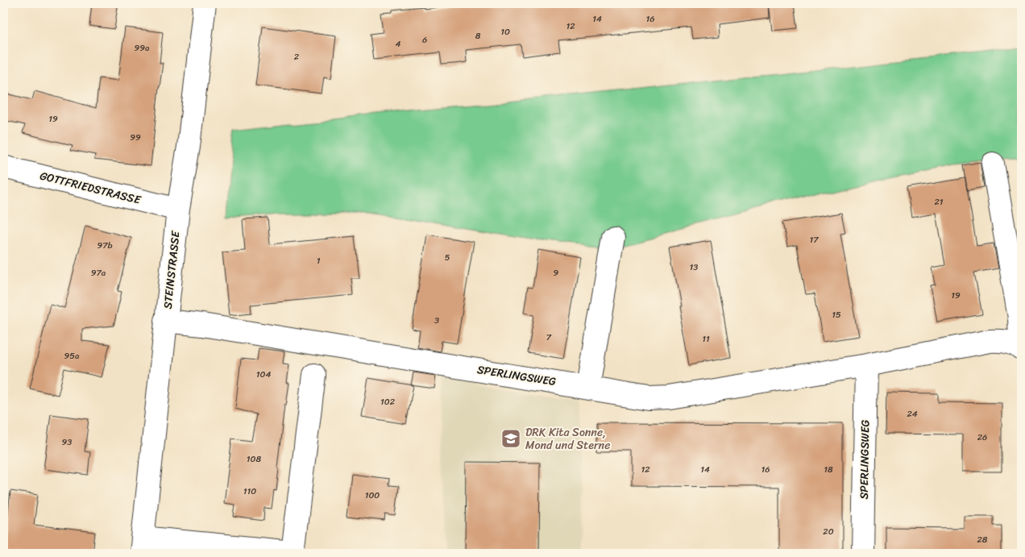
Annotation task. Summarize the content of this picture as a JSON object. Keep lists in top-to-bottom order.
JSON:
{
  "streets": {
    "street": ["GOTTFRIEDSTRASSE", "STEINSTRASSE", "SPERLINGSWEG"]
  },
  "crossings": [
    ["GOTTFRIEDSTRASSE", "STEINSTRASSE"],
    ["STEINSTRASSE", "SPERLINGSWEG"]
  ],
  "places": {
    "school or university": ["DRK Kita Sonne, Mond und Sterne"]
  },
  "house_numbers": [
    "14",
    "16",
    "12",
    "10",
    "8",
    "6",
    "4",
    "99a",
    "2",
    "19",
    "99",
    "21",
    "17",
    "97b",
    "5",
    "1",
    "13",
    "97a",
    "9",
    "19",
    "15",
    "3",
    "7",
    "11",
    "95a",
    "104",
    "102",
    "24",
    "26",
    "93",
    "108",
    "12",
    "14",
    "16",
    "18",
    "110",
    "100",
    "20",
    "28"
  ]
}
